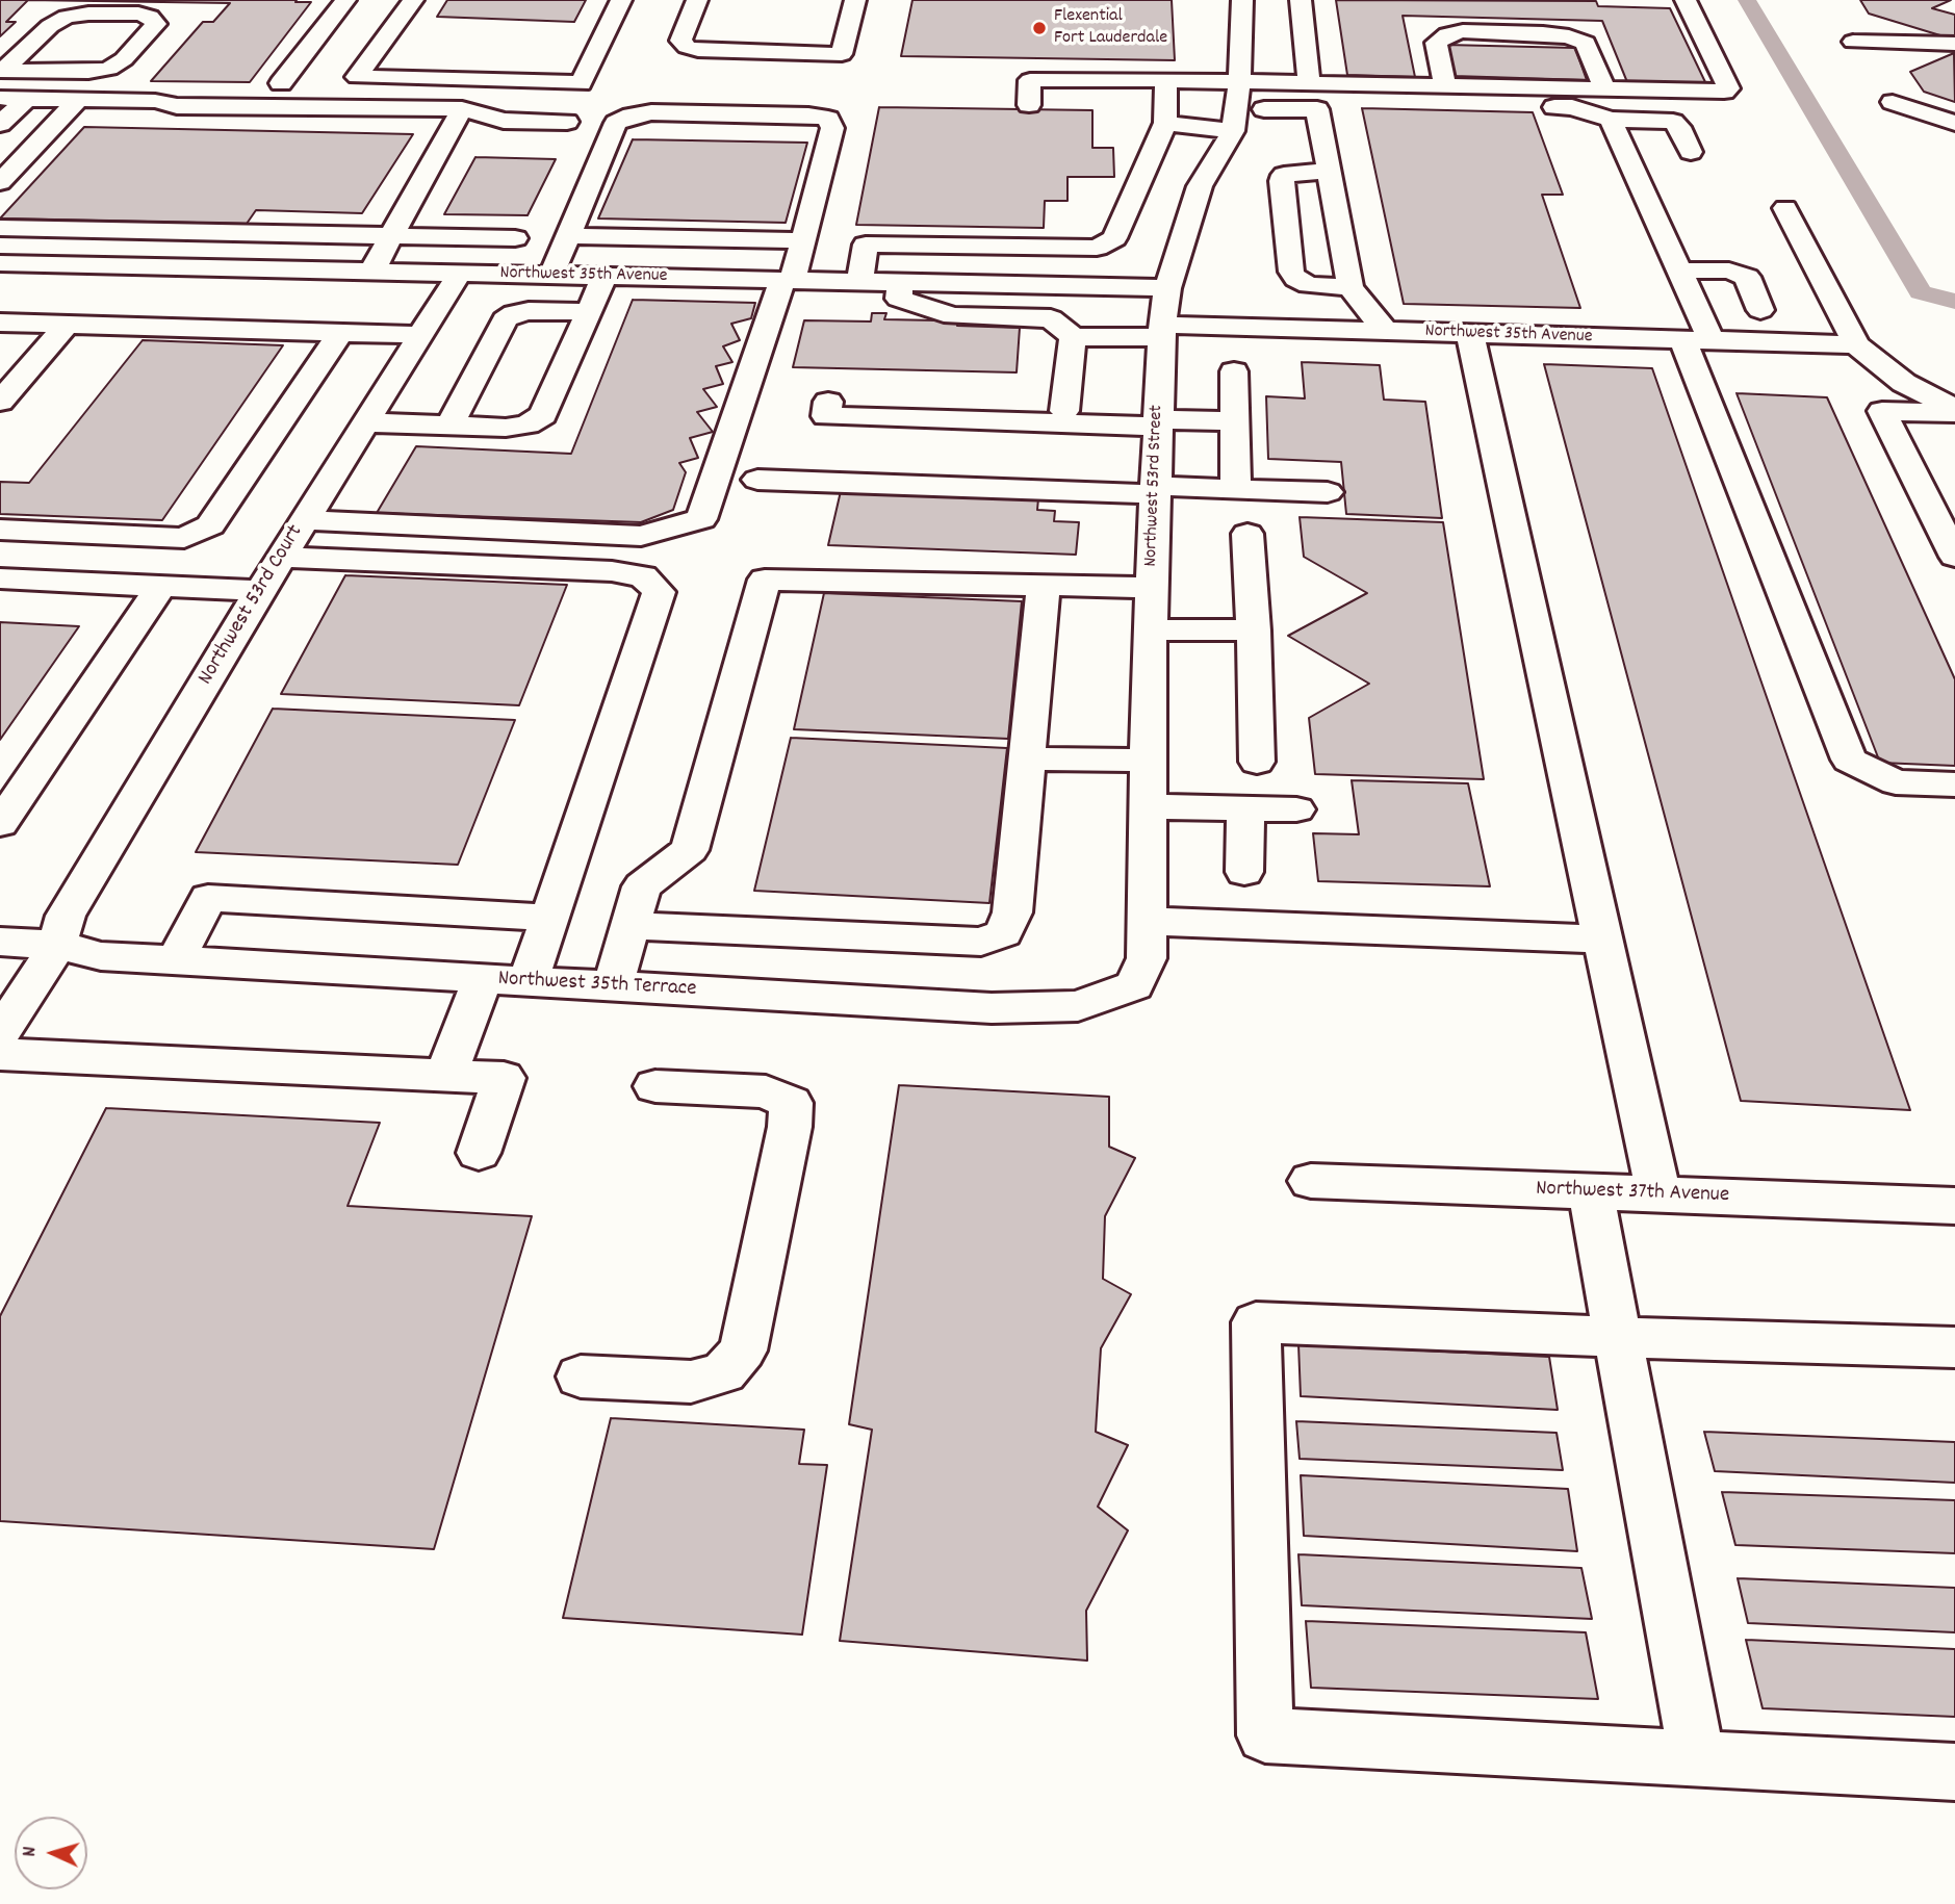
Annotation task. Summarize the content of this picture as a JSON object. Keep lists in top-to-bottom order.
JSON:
{
  "streets": {
    "street": [
      "Northwest 35th Avenue",
      "Northwest 53rd Street",
      "Northwest 53rd Court",
      "Northwest 35th Terrace",
      "Northwest 37th Avenue"
    ]
  },
  "crossings": [
    ["Northwest 35th Avenue", "Northwest 53rd Street"],
    ["Northwest 35th Avenue", "Northwest 53rd Court"],
    ["Northwest 53rd Street", "Northwest 35th Terrace"],
    ["Northwest 53rd Court", "Northwest 35th Terrace"]
  ],
  "places": ["Flexential Fort Lauderdale"],
  "north": "left"
}
